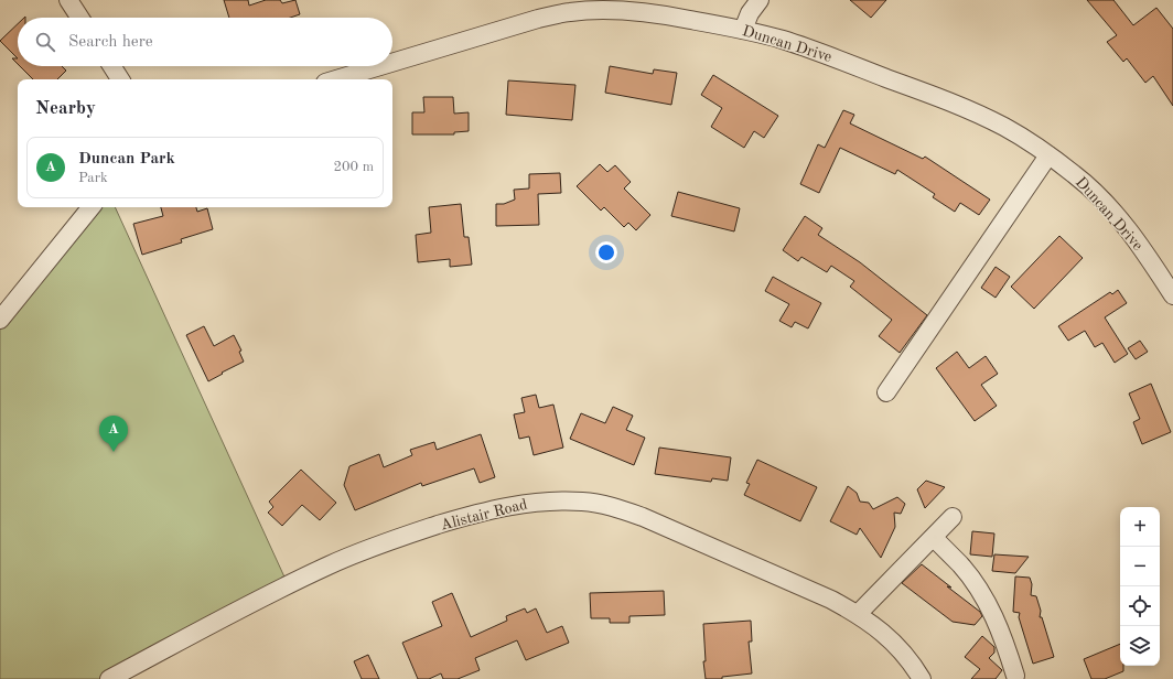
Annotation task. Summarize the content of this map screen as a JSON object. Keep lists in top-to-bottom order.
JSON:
{
  "streets": {
    "street": ["Duncan Drive", "Alistair Road"]
  },
  "page": {
    "search": "Search here",
    "heading": "Nearby",
    "list": [
      {
        "mark": "A",
        "name": "Duncan Park",
        "note": "Park",
        "value": "200 m"
      }
    ],
    "pins": "A",
    "map_buttons": ["+", "−"]
  }
}
